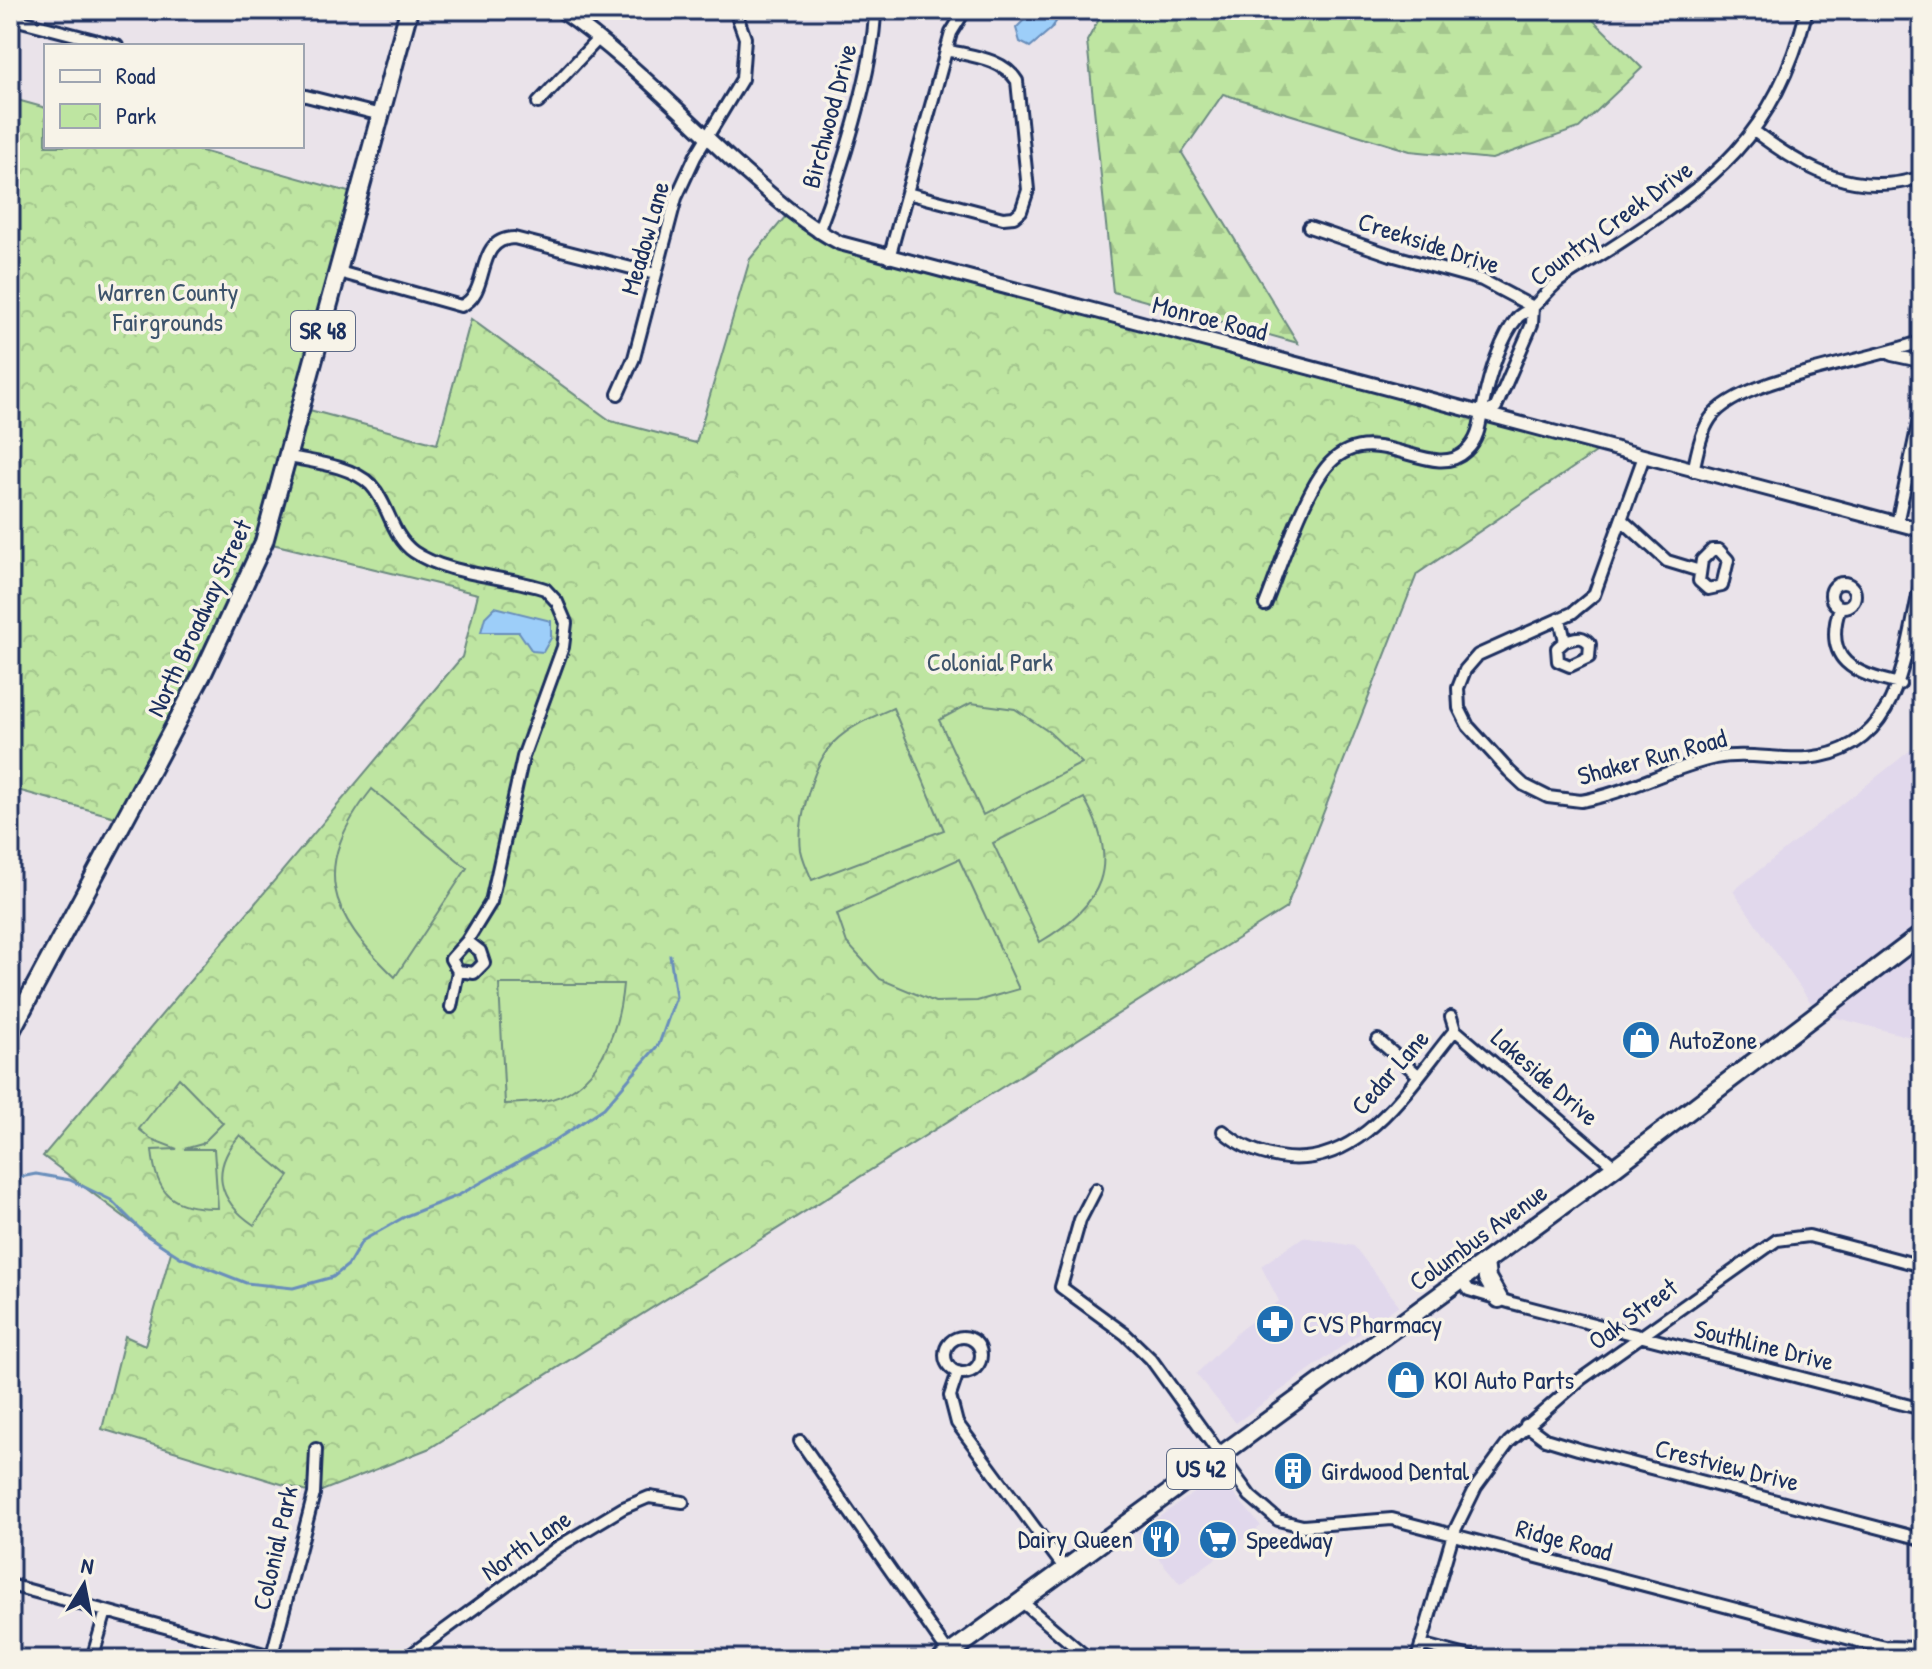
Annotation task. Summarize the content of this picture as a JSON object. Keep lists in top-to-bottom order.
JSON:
{
  "streets": {
    "main road": [
      "SR 48",
      "North Broadway Street",
      "Columbus Avenue",
      "US 42"
    ],
    "street": [
      "Birchwood Drive",
      "Country Creek Drive",
      "Meadow Lane",
      "Creekside Drive",
      "Monroe Road",
      "Shaker Run Road",
      "Cedar Lane",
      "Lakeside Drive",
      "Oak Street",
      "Southline Drive",
      "Crestview Drive",
      "Ridge Road",
      "North Lane",
      "Colonial Park"
    ]
  },
  "crossings": [
    ["Birchwood Drive", "Monroe Road"],
    ["Country Creek Drive", "Creekside Drive"],
    ["Country Creek Drive", "Monroe Road"],
    ["Meadow Lane", "Monroe Road"],
    ["Monroe Road", "Shaker Run Road"],
    ["Cedar Lane", "Lakeside Drive"],
    ["Lakeside Drive", "Columbus Avenue"],
    ["Columbus Avenue", "Southline Drive"],
    ["Columbus Avenue", "Ridge Road"],
    ["Oak Street", "Southline Drive"],
    ["Oak Street", "Crestview Drive"],
    ["Oak Street", "Ridge Road"]
  ],
  "parks": ["Warren County Fairgrounds", "Colonial Park"],
  "places": {
    "shop": ["AutoZone", "KOI Auto Parts"],
    "pharmacy": ["CVS Pharmacy"],
    "building": ["Girdwood Dental"],
    "restaurant": ["Dairy Queen"],
    "supermarket": ["Speedway"]
  },
  "legend": ["Road", "Park"],
  "north": "top"
}
